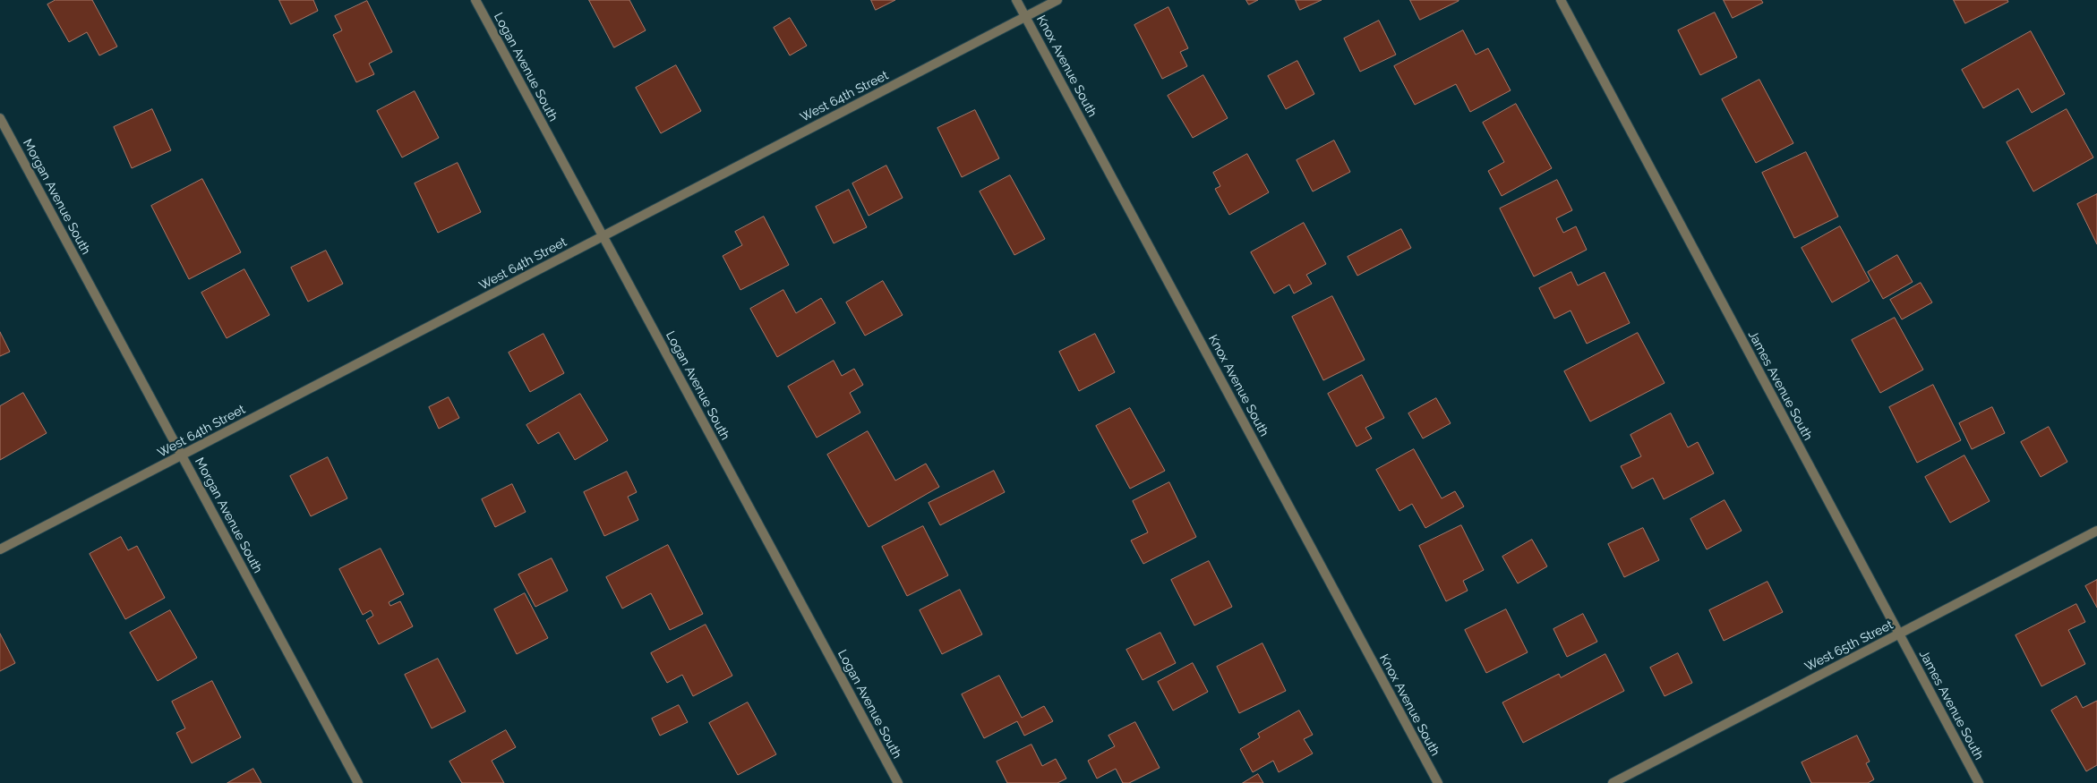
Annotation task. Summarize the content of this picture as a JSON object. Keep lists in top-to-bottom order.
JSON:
{
  "streets": {
    "street": [
      "Knox Avenue South",
      "Logan Avenue South",
      "West 64th Street",
      "Morgan Avenue South",
      "James Avenue South",
      "West 65th Street"
    ]
  },
  "crossings": [
    ["Knox Avenue South", "West 64th Street"],
    ["Logan Avenue South", "West 64th Street"],
    ["West 64th Street", "Morgan Avenue South"],
    ["James Avenue South", "West 65th Street"]
  ]
}
